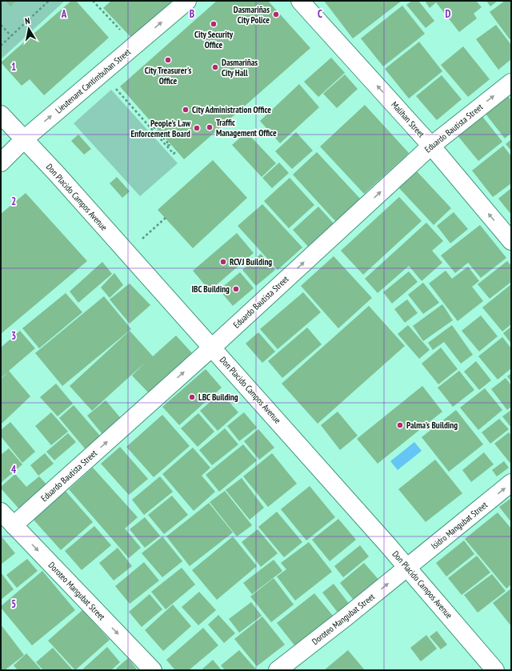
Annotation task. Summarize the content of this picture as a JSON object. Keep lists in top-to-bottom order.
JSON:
{
  "streets": {
    "street": [
      "Lieutenant Cantimbuhan Street",
      "Malihan Street",
      "Eduardo Bautista Street",
      "Don Placido Campos Avenue",
      "Isidro Mangubat Street",
      "Doroteo Mangubat Street"
    ]
  },
  "crossings": [
    ["Lieutenant Cantimbuhan Street", "Don Placido Campos Avenue"],
    ["Malihan Street", "Eduardo Bautista Street"],
    ["Eduardo Bautista Street", "Don Placido Campos Avenue"],
    ["Eduardo Bautista Street", "Doroteo Mangubat Street"],
    ["Don Placido Campos Avenue", "Isidro Mangubat Street"],
    ["Don Placido Campos Avenue", "Doroteo Mangubat Street"],
    ["Isidro Mangubat Street", "Doroteo Mangubat Street"]
  ],
  "one_way": [
    "Lieutenant Cantimbuhan Street",
    "Malihan Street",
    "Eduardo Bautista Street",
    "Isidro Mangubat Street"
  ],
  "places": [
    "Dasmariñas City Police",
    "City Security Office",
    "City Treasurer's Office",
    "Dasmariñas City Hall",
    "City Administration Office",
    "Traffic Management Office",
    "People's Law Enforcement Board",
    "RCVJ Building",
    "IBC Building",
    "LBC Building",
    "Palma's Building"
  ],
  "north": "top",
  "grid": {
    "columns": [
      "A",
      "B",
      "C",
      "D"
    ],
    "rows": [
      "1",
      "2",
      "3",
      "4",
      "5"
    ]
  }
}
